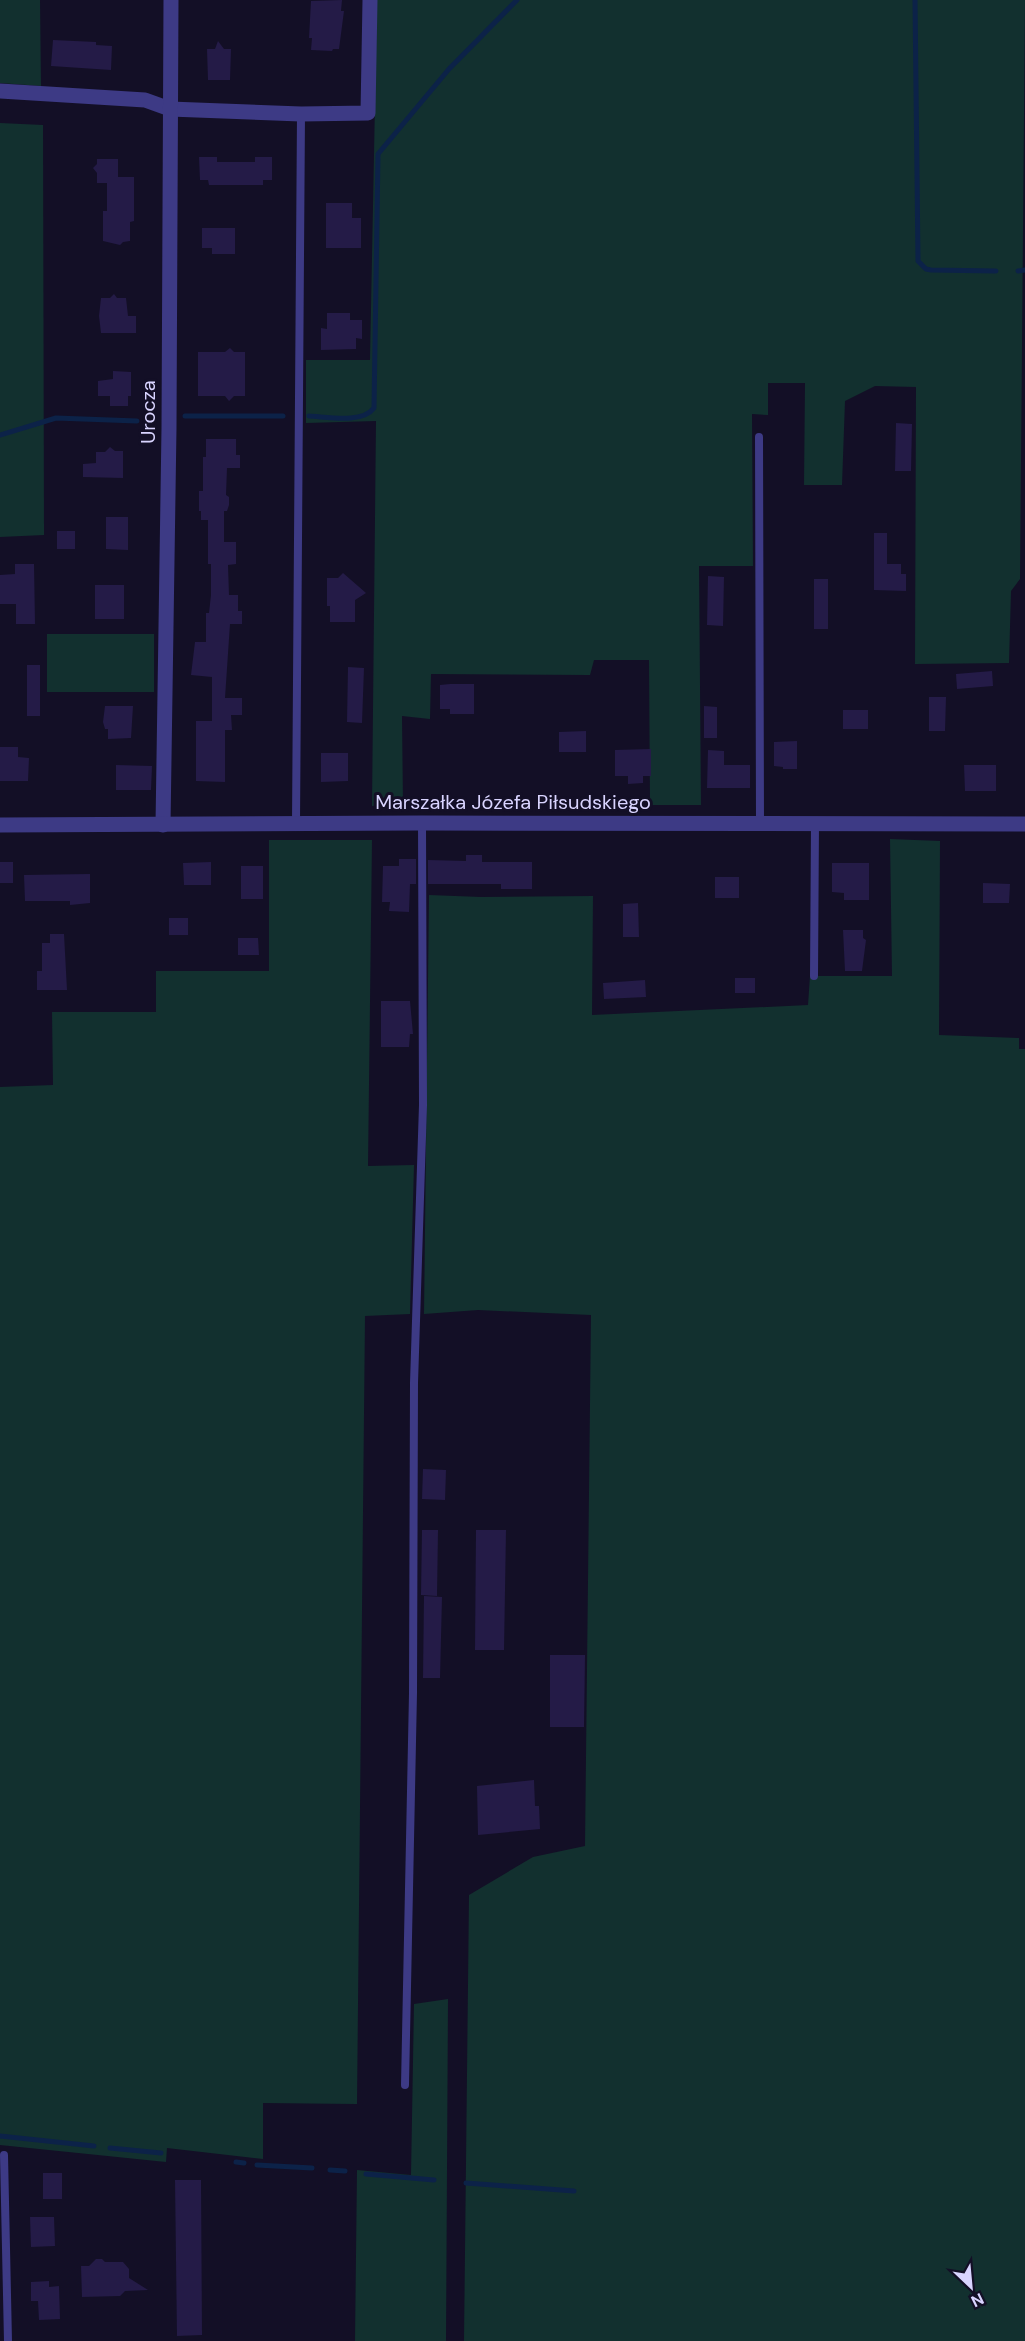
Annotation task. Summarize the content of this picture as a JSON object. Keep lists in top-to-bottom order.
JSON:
{
  "streets": {
    "street": ["Urocza", "Marszałka Józefa Piłsudskiego"]
  },
  "crossings": [
    ["Urocza", "Marszałka Józefa Piłsudskiego"]
  ],
  "north": "bottom right"
}
